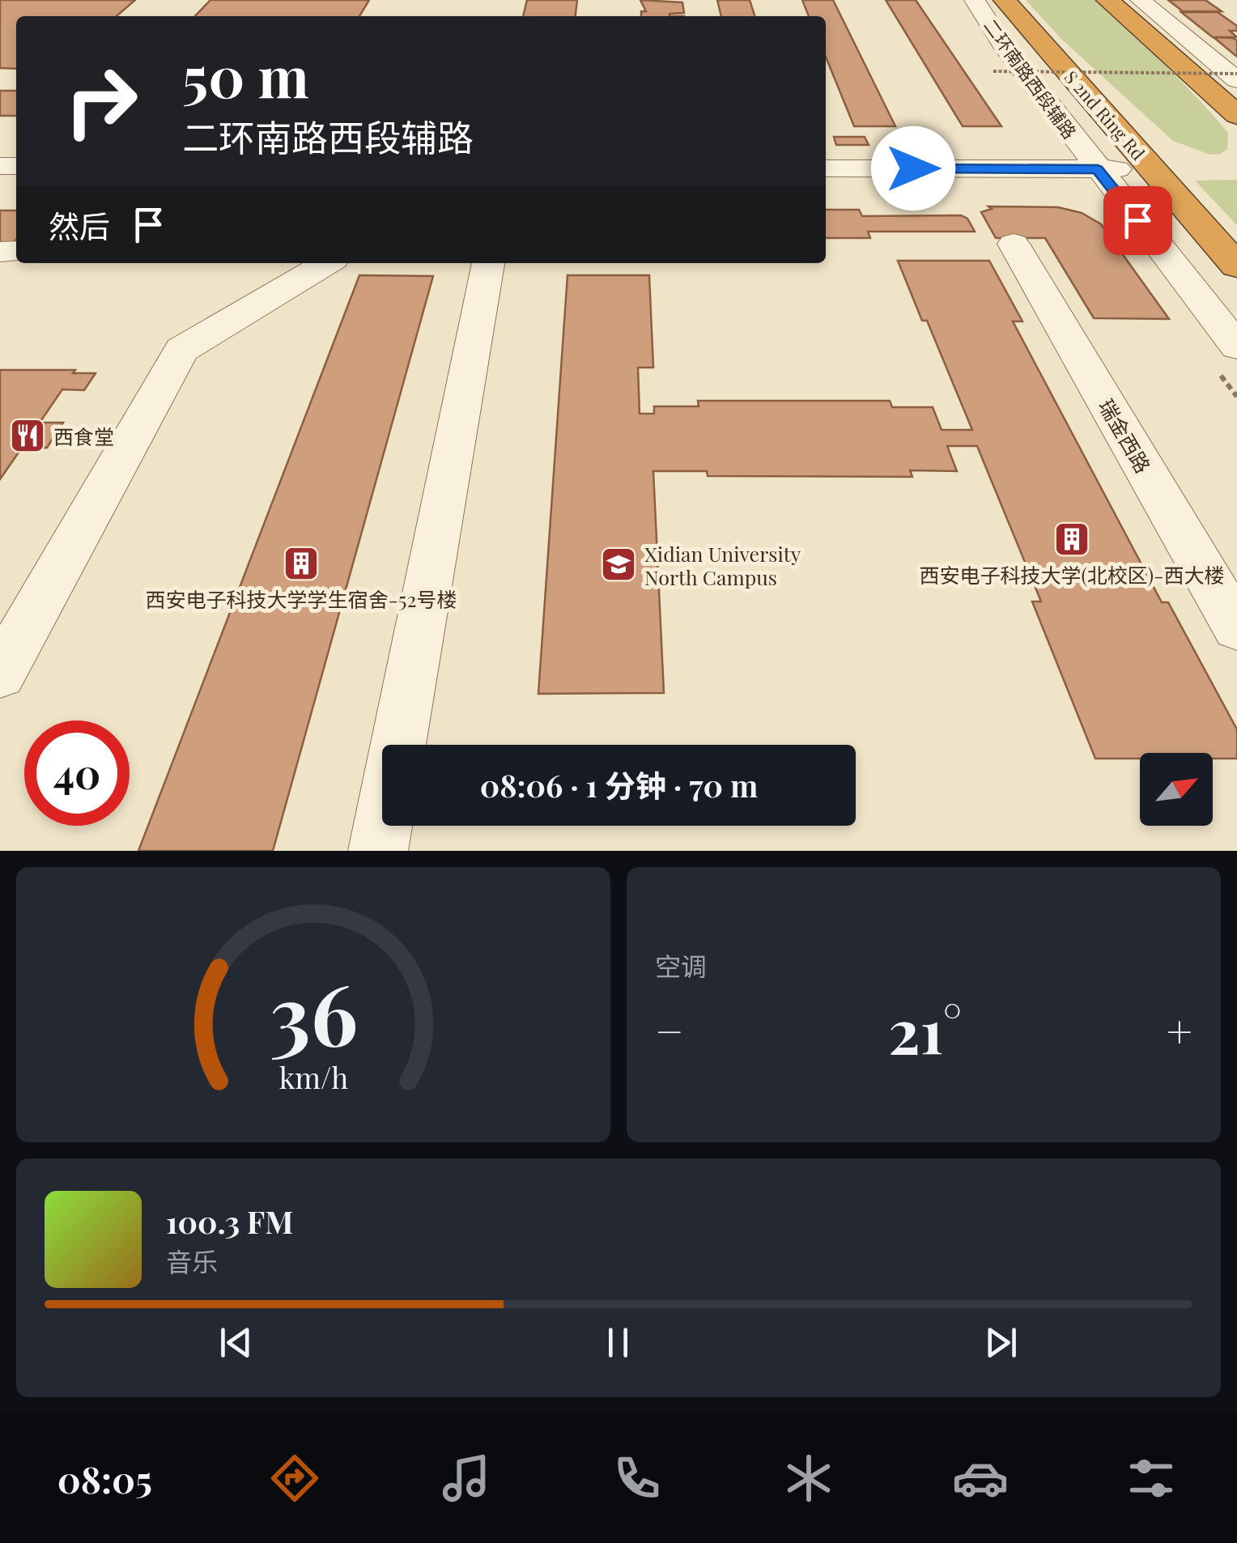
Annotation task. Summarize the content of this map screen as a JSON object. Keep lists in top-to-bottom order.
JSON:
{
  "streets": {
    "highway": ["S 2nd Ring Rd"],
    "street": ["二环南路西段辅路", "瑞金西路"]
  },
  "places": {
    "restaurant": ["西食堂"],
    "building": ["西安电子科技大学(北校区)-西大楼", "西安电子科技大学学生宿舍-52号楼"],
    "school or university": ["Xidian University North Campus"]
  },
  "north": "top right",
  "page": {
    "turn": ["50 m", "二环南路西段辅路"],
    "then": "然后",
    "limit": "40",
    "trip": "08:06 · 1 分钟 · 70 m",
    "tile": "空调",
    "heat": ["−", "21°", "+"],
    "song": ["100.3 FM", "音乐"],
    "tabs": "08:05",
    "gauge": ["36", "km/h"]
  }
}
